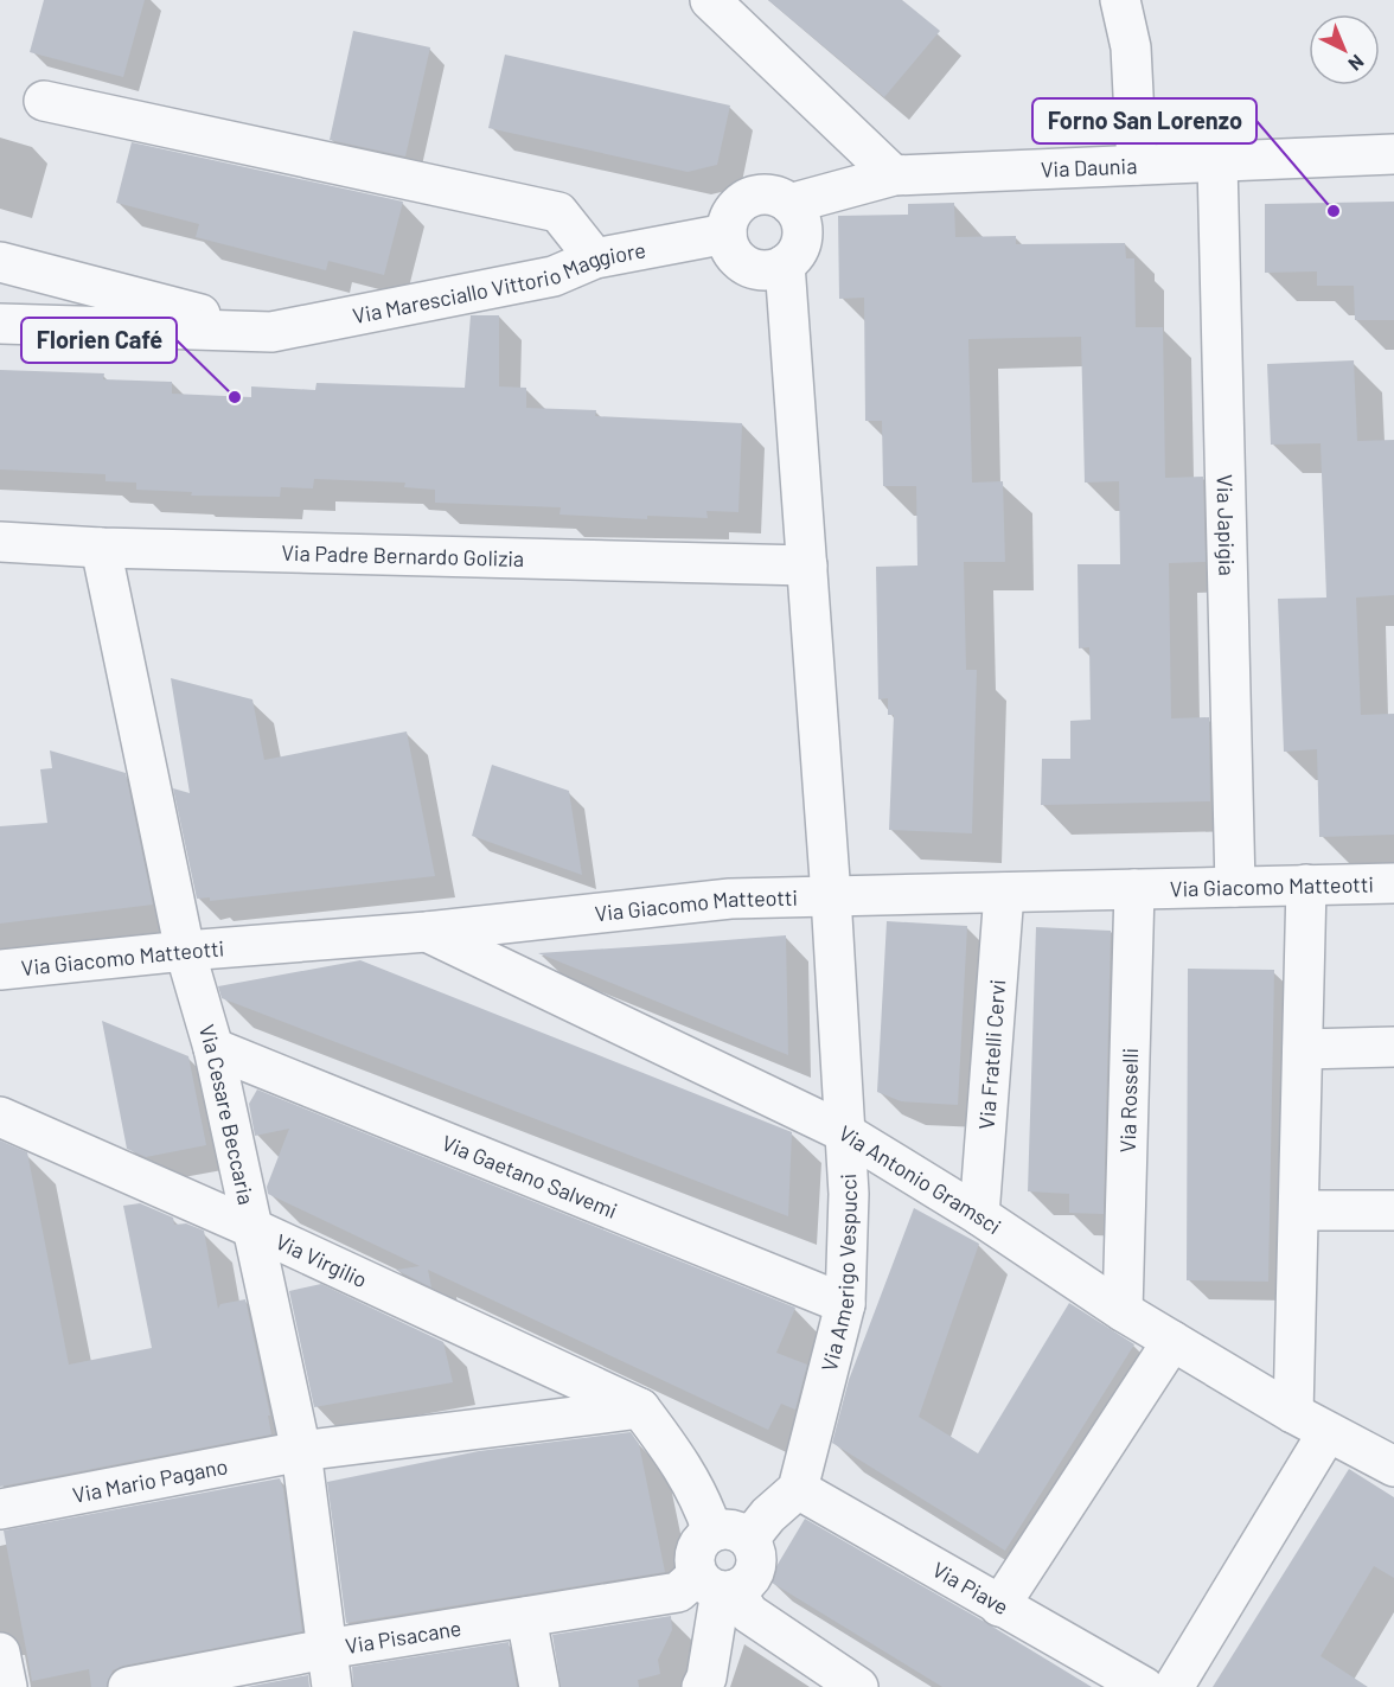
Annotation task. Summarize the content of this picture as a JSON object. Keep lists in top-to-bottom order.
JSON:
{
  "streets": {
    "street": [
      "Via Daunia",
      "Via Maresciallo Vittorio Maggiore",
      "Via Japigia",
      "Via Padre Bernardo Golizia",
      "Via Giacomo Matteotti",
      "Via Fratelli Cervi",
      "Via Rosselli",
      "Via Cesare Beccaria",
      "Via Gaetano Salvemi",
      "Via Antonio Gramsci",
      "Via Virgilio",
      "Via Amerigo Vespucci",
      "Via Mario Pagano",
      "Via Piave",
      "Via Pisacane"
    ]
  },
  "crossings": [
    ["Via Daunia", "Via Maresciallo Vittorio Maggiore"],
    ["Via Daunia", "Via Japigia"],
    ["Via Daunia", "Via Amerigo Vespucci"],
    ["Via Maresciallo Vittorio Maggiore", "Via Amerigo Vespucci"],
    ["Via Japigia", "Via Giacomo Matteotti"],
    ["Via Padre Bernardo Golizia", "Via Cesare Beccaria"],
    ["Via Padre Bernardo Golizia", "Via Amerigo Vespucci"],
    ["Via Giacomo Matteotti", "Via Fratelli Cervi"],
    ["Via Giacomo Matteotti", "Via Rosselli"],
    ["Via Giacomo Matteotti", "Via Cesare Beccaria"],
    ["Via Giacomo Matteotti", "Via Antonio Gramsci"],
    ["Via Giacomo Matteotti", "Via Amerigo Vespucci"],
    ["Via Fratelli Cervi", "Via Antonio Gramsci"],
    ["Via Rosselli", "Via Antonio Gramsci"],
    ["Via Cesare Beccaria", "Via Gaetano Salvemi"],
    ["Via Cesare Beccaria", "Via Virgilio"],
    ["Via Cesare Beccaria", "Via Mario Pagano"],
    ["Via Cesare Beccaria", "Via Pisacane"],
    ["Via Gaetano Salvemi", "Via Amerigo Vespucci"],
    ["Via Antonio Gramsci", "Via Amerigo Vespucci"],
    ["Via Virgilio", "Via Mario Pagano"],
    ["Via Amerigo Vespucci", "Via Piave"]
  ],
  "places": ["Forno San Lorenzo", "Florien Café"],
  "north": "bottom right"
}
